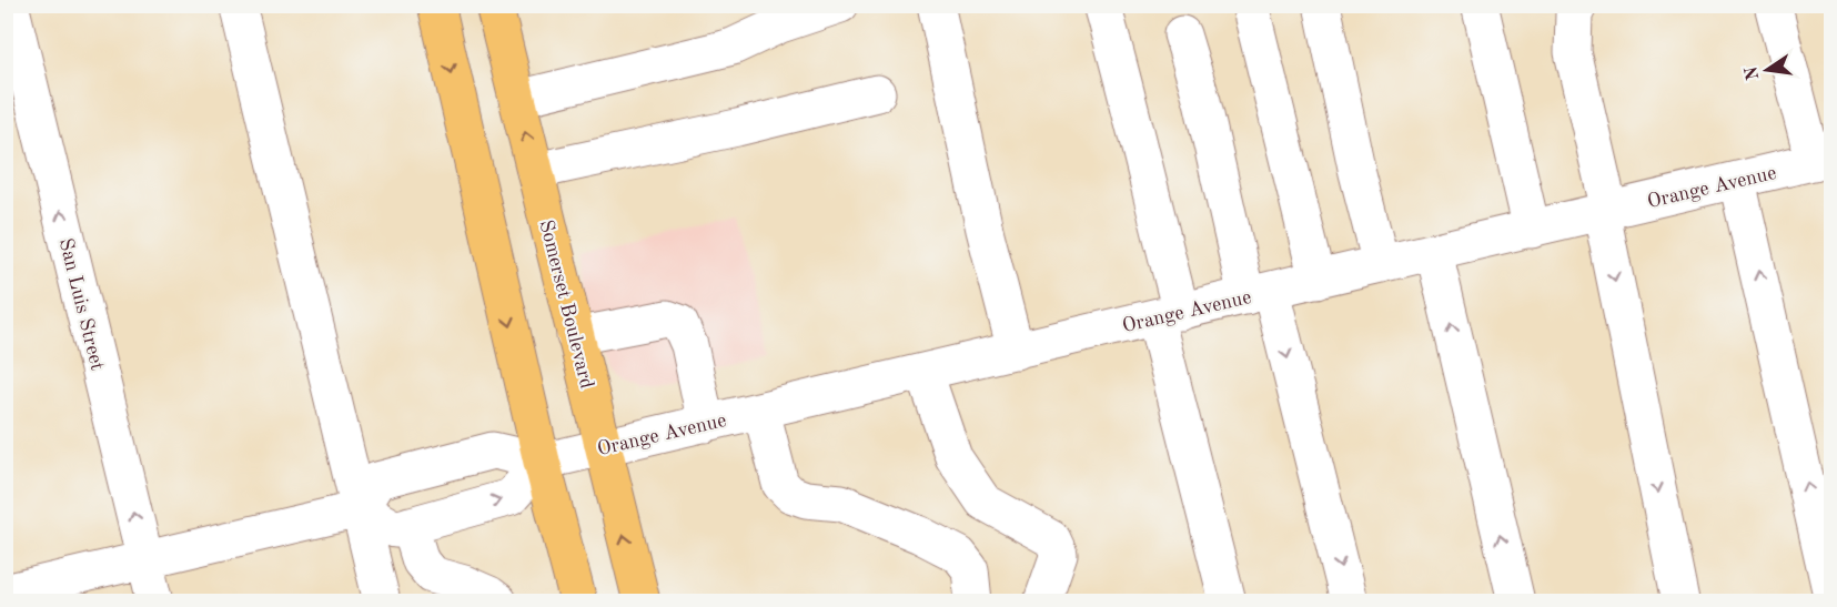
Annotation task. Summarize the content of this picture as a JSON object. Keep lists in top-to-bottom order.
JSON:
{
  "streets": {
    "main road": ["Somerset Boulevard"],
    "street": ["Orange Avenue", "San Luis Street"]
  },
  "crossings": [
    ["Orange Avenue", "Somerset Boulevard"]
  ],
  "north": "left"
}
